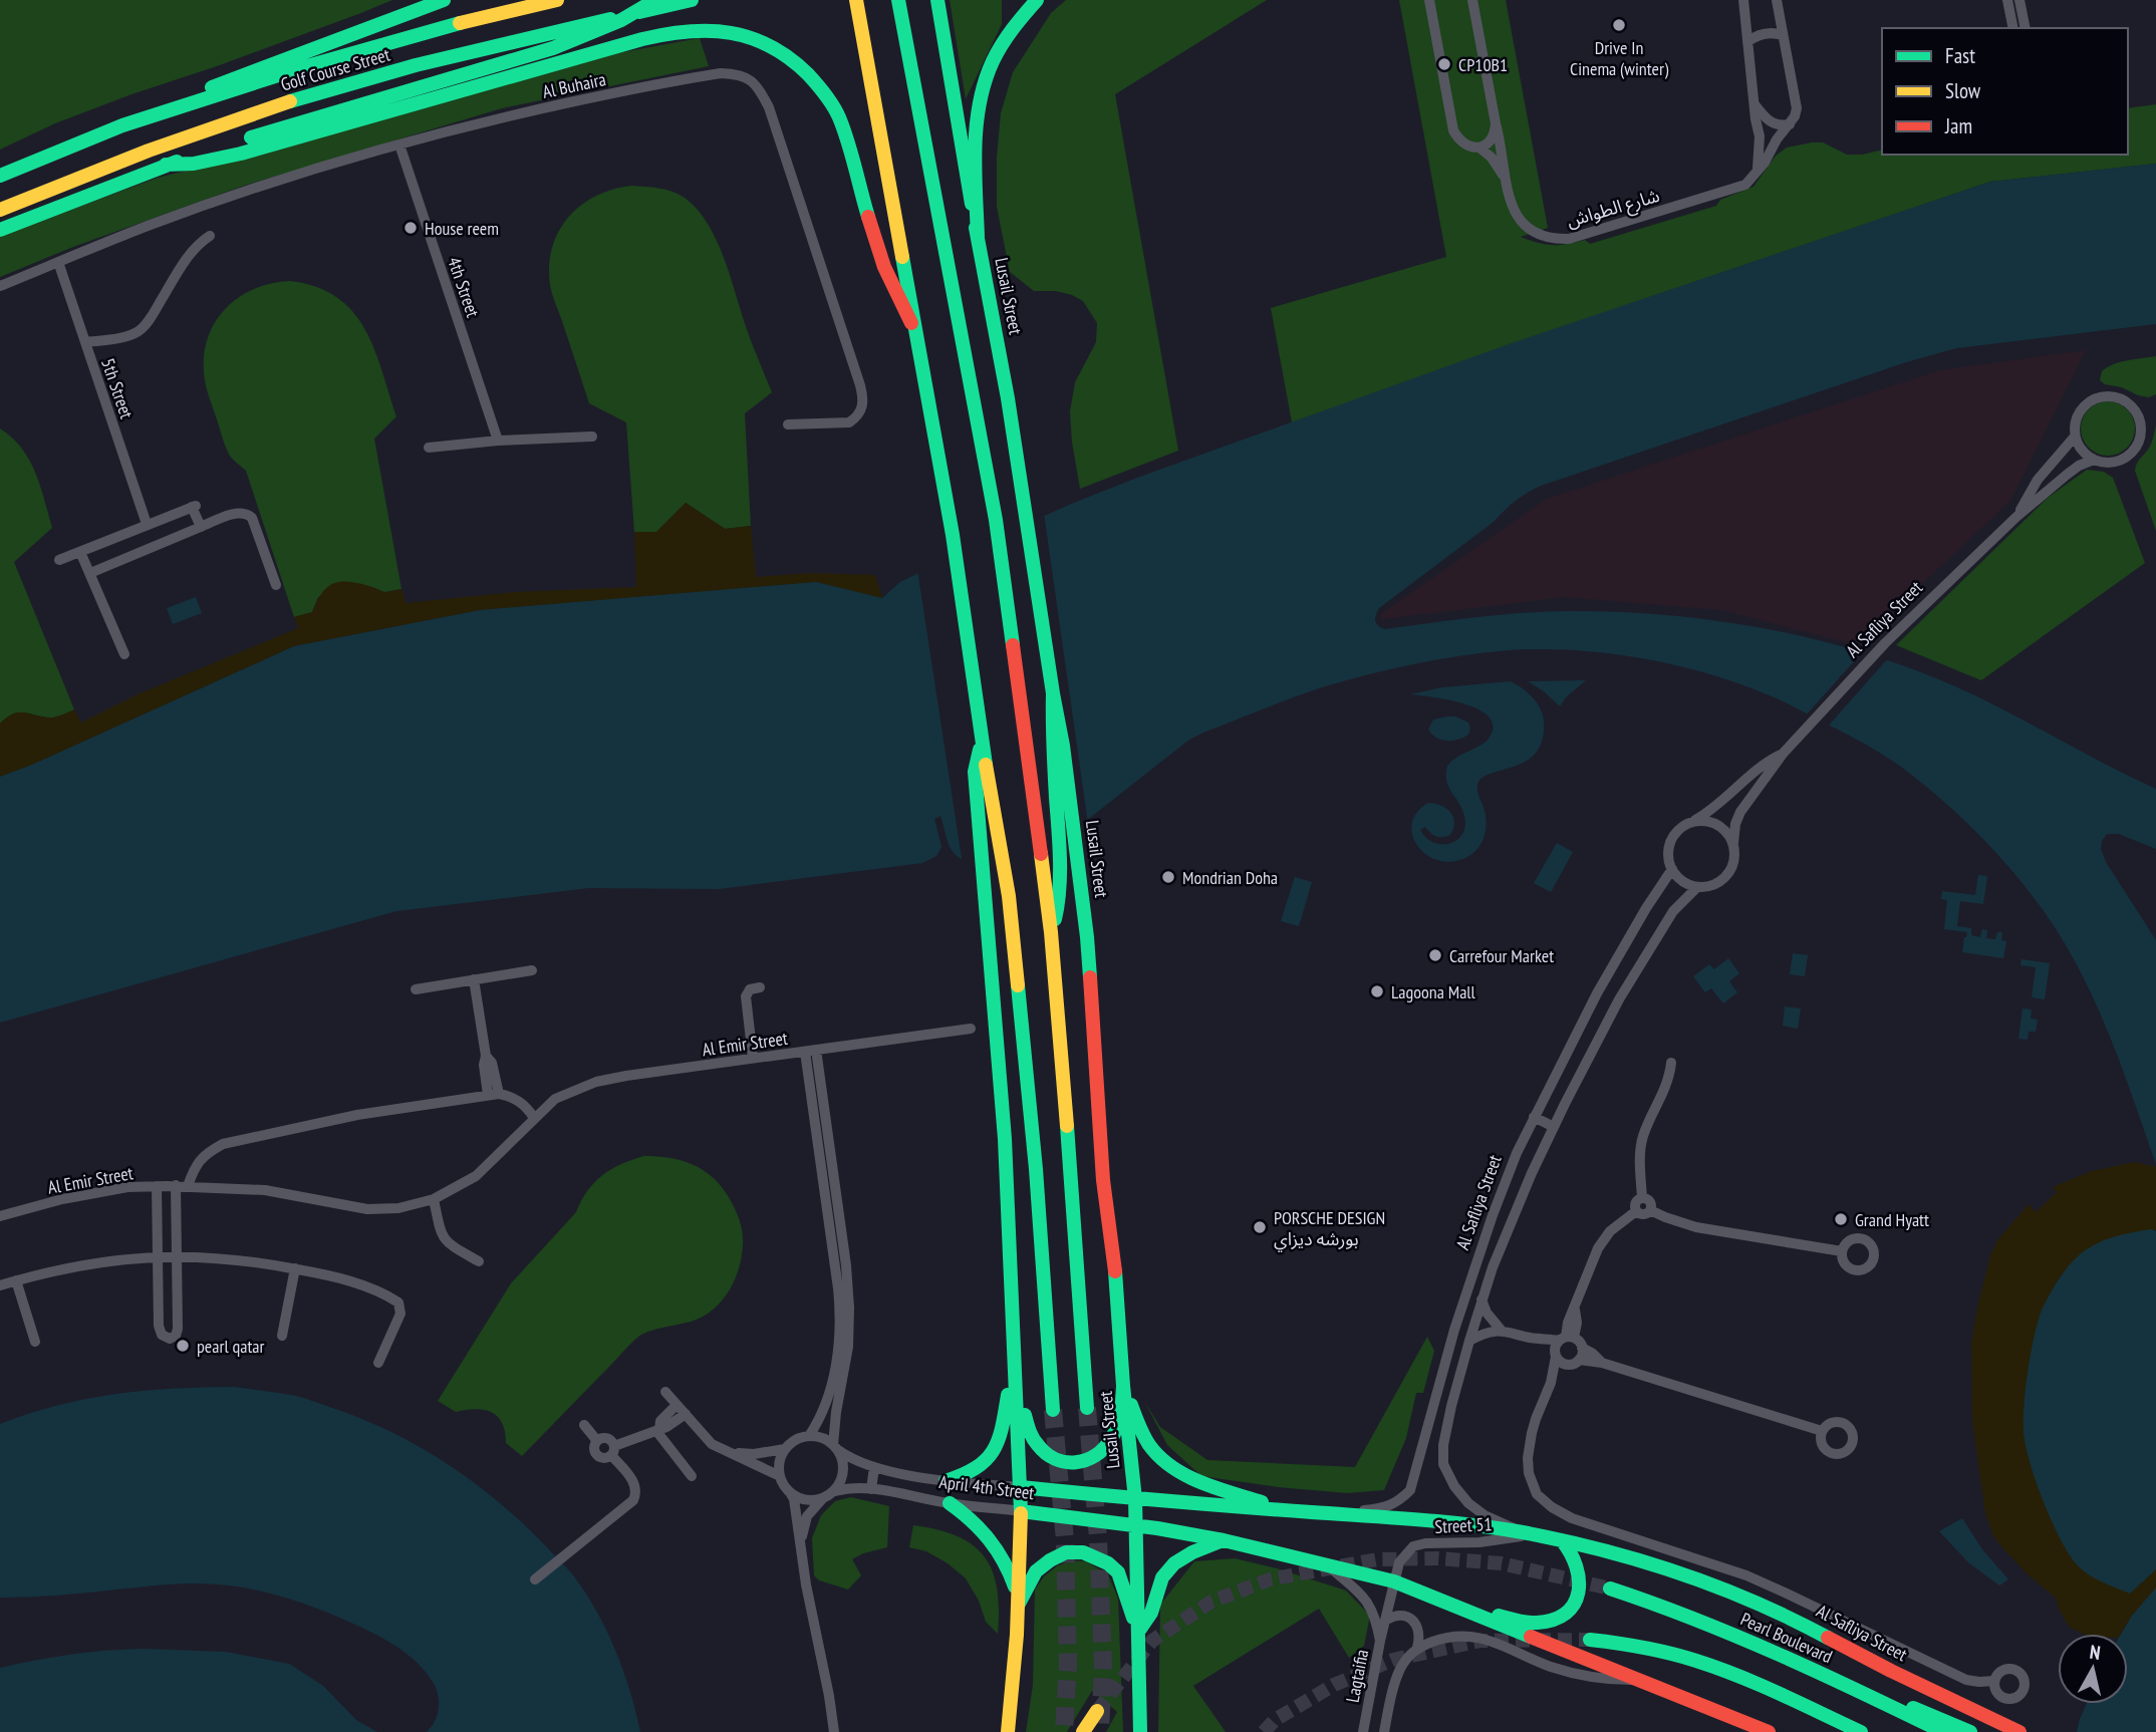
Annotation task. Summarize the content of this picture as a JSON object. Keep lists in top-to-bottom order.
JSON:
{
  "streets": {
    "main road": [
      "Golf Course Street",
      "Lusail Street",
      "Al Safliya Street",
      "April 4th Street",
      "Pearl Boulevard"
    ],
    "street": [
      "Al Buhaira",
      "شارع الطواش",
      "4th Street",
      "5th Street",
      "Al Emir Street",
      "Street 51",
      "Lagtaifia"
    ]
  },
  "crossings": [
    ["Al Buhaira", "4th Street"],
    ["Al Buhaira", "5th Street"],
    ["Lusail Street", "Al Safliya Street"],
    ["Lusail Street", "April 4th Street"],
    ["Al Safliya Street", "April 4th Street"],
    ["Al Safliya Street", "Street 51"],
    ["Street 51", "Lagtaifia"]
  ],
  "places": [
    "Drive In Cinema (winter)",
    "CP10B1",
    "House reem",
    "Mondrian Doha",
    "Carrefour Market",
    "Lagoona Mall",
    "Grand Hyatt",
    "PORSCHE DESIGN بورشه ديزاي",
    "pearl qatar"
  ],
  "legend": ["Fast", "Slow", "Jam"],
  "north": "top"
}
